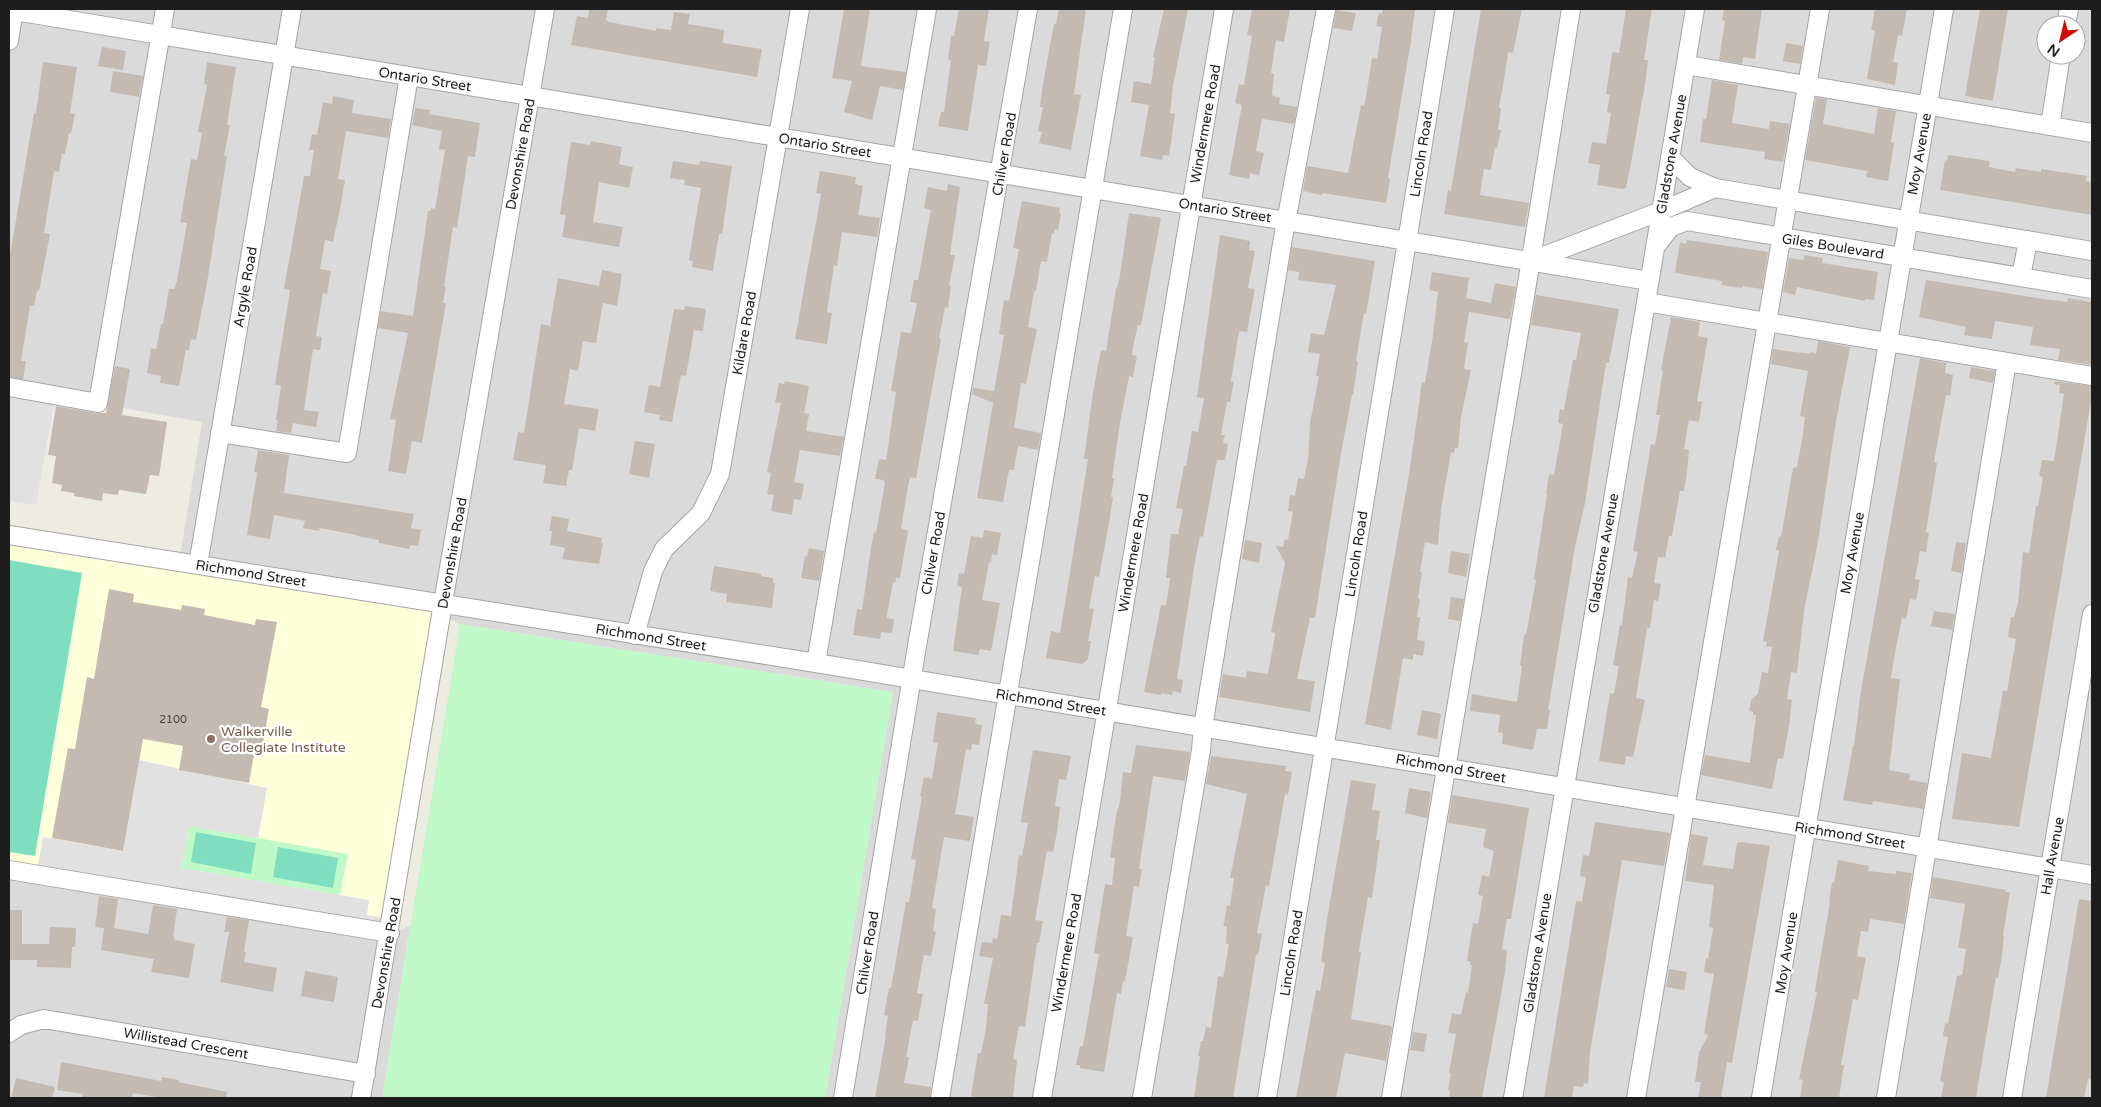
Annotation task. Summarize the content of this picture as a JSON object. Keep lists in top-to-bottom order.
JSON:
{
  "streets": {
    "street": [
      "Ontario Street",
      "Windermere Road",
      "Devonshire Road",
      "Chilver Road",
      "Lincoln Road",
      "Gladstone Avenue",
      "Moy Avenue",
      "Giles Boulevard",
      "Argyle Road",
      "Kildare Road",
      "Richmond Street",
      "Hall Avenue",
      "Willistead Crescent"
    ]
  },
  "crossings": [
    ["Ontario Street", "Windermere Road"],
    ["Ontario Street", "Devonshire Road"],
    ["Ontario Street", "Chilver Road"],
    ["Ontario Street", "Lincoln Road"],
    ["Ontario Street", "Argyle Road"],
    ["Ontario Street", "Kildare Road"],
    ["Windermere Road", "Richmond Street"],
    ["Devonshire Road", "Richmond Street"],
    ["Devonshire Road", "Willistead Crescent"],
    ["Chilver Road", "Richmond Street"],
    ["Lincoln Road", "Richmond Street"],
    ["Gladstone Avenue", "Giles Boulevard"],
    ["Gladstone Avenue", "Richmond Street"],
    ["Moy Avenue", "Giles Boulevard"],
    ["Moy Avenue", "Richmond Street"],
    ["Argyle Road", "Richmond Street"],
    ["Kildare Road", "Richmond Street"],
    ["Richmond Street", "Hall Avenue"]
  ],
  "places": ["Walkerville Collegiate Institute"],
  "house_numbers": ["2100"],
  "north": "bottom left"
}
